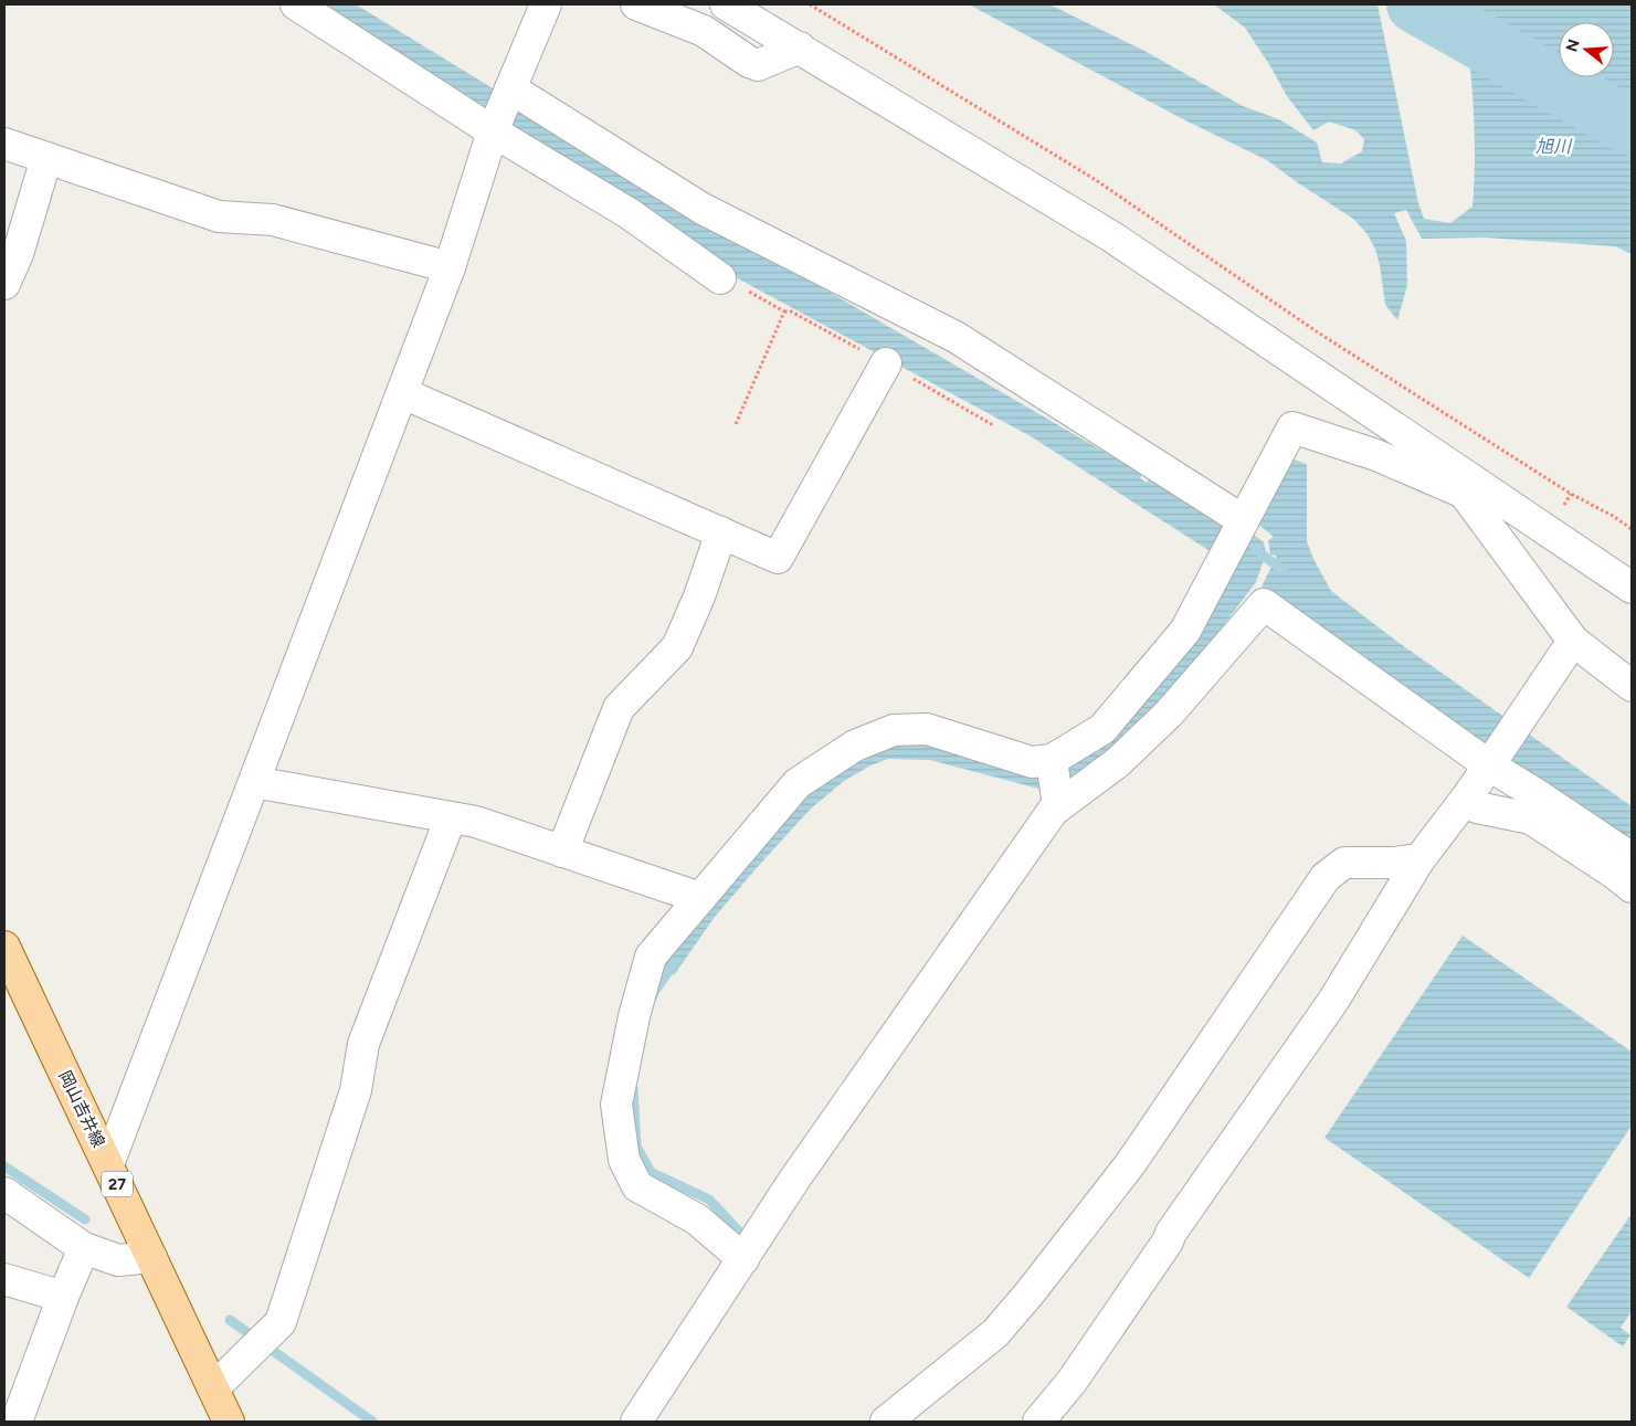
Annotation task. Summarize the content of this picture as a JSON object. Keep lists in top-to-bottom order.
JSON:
{
  "streets": {
    "main road": ["岡山吉井線", "27"]
  },
  "water": ["旭川"],
  "north": "left"
}
